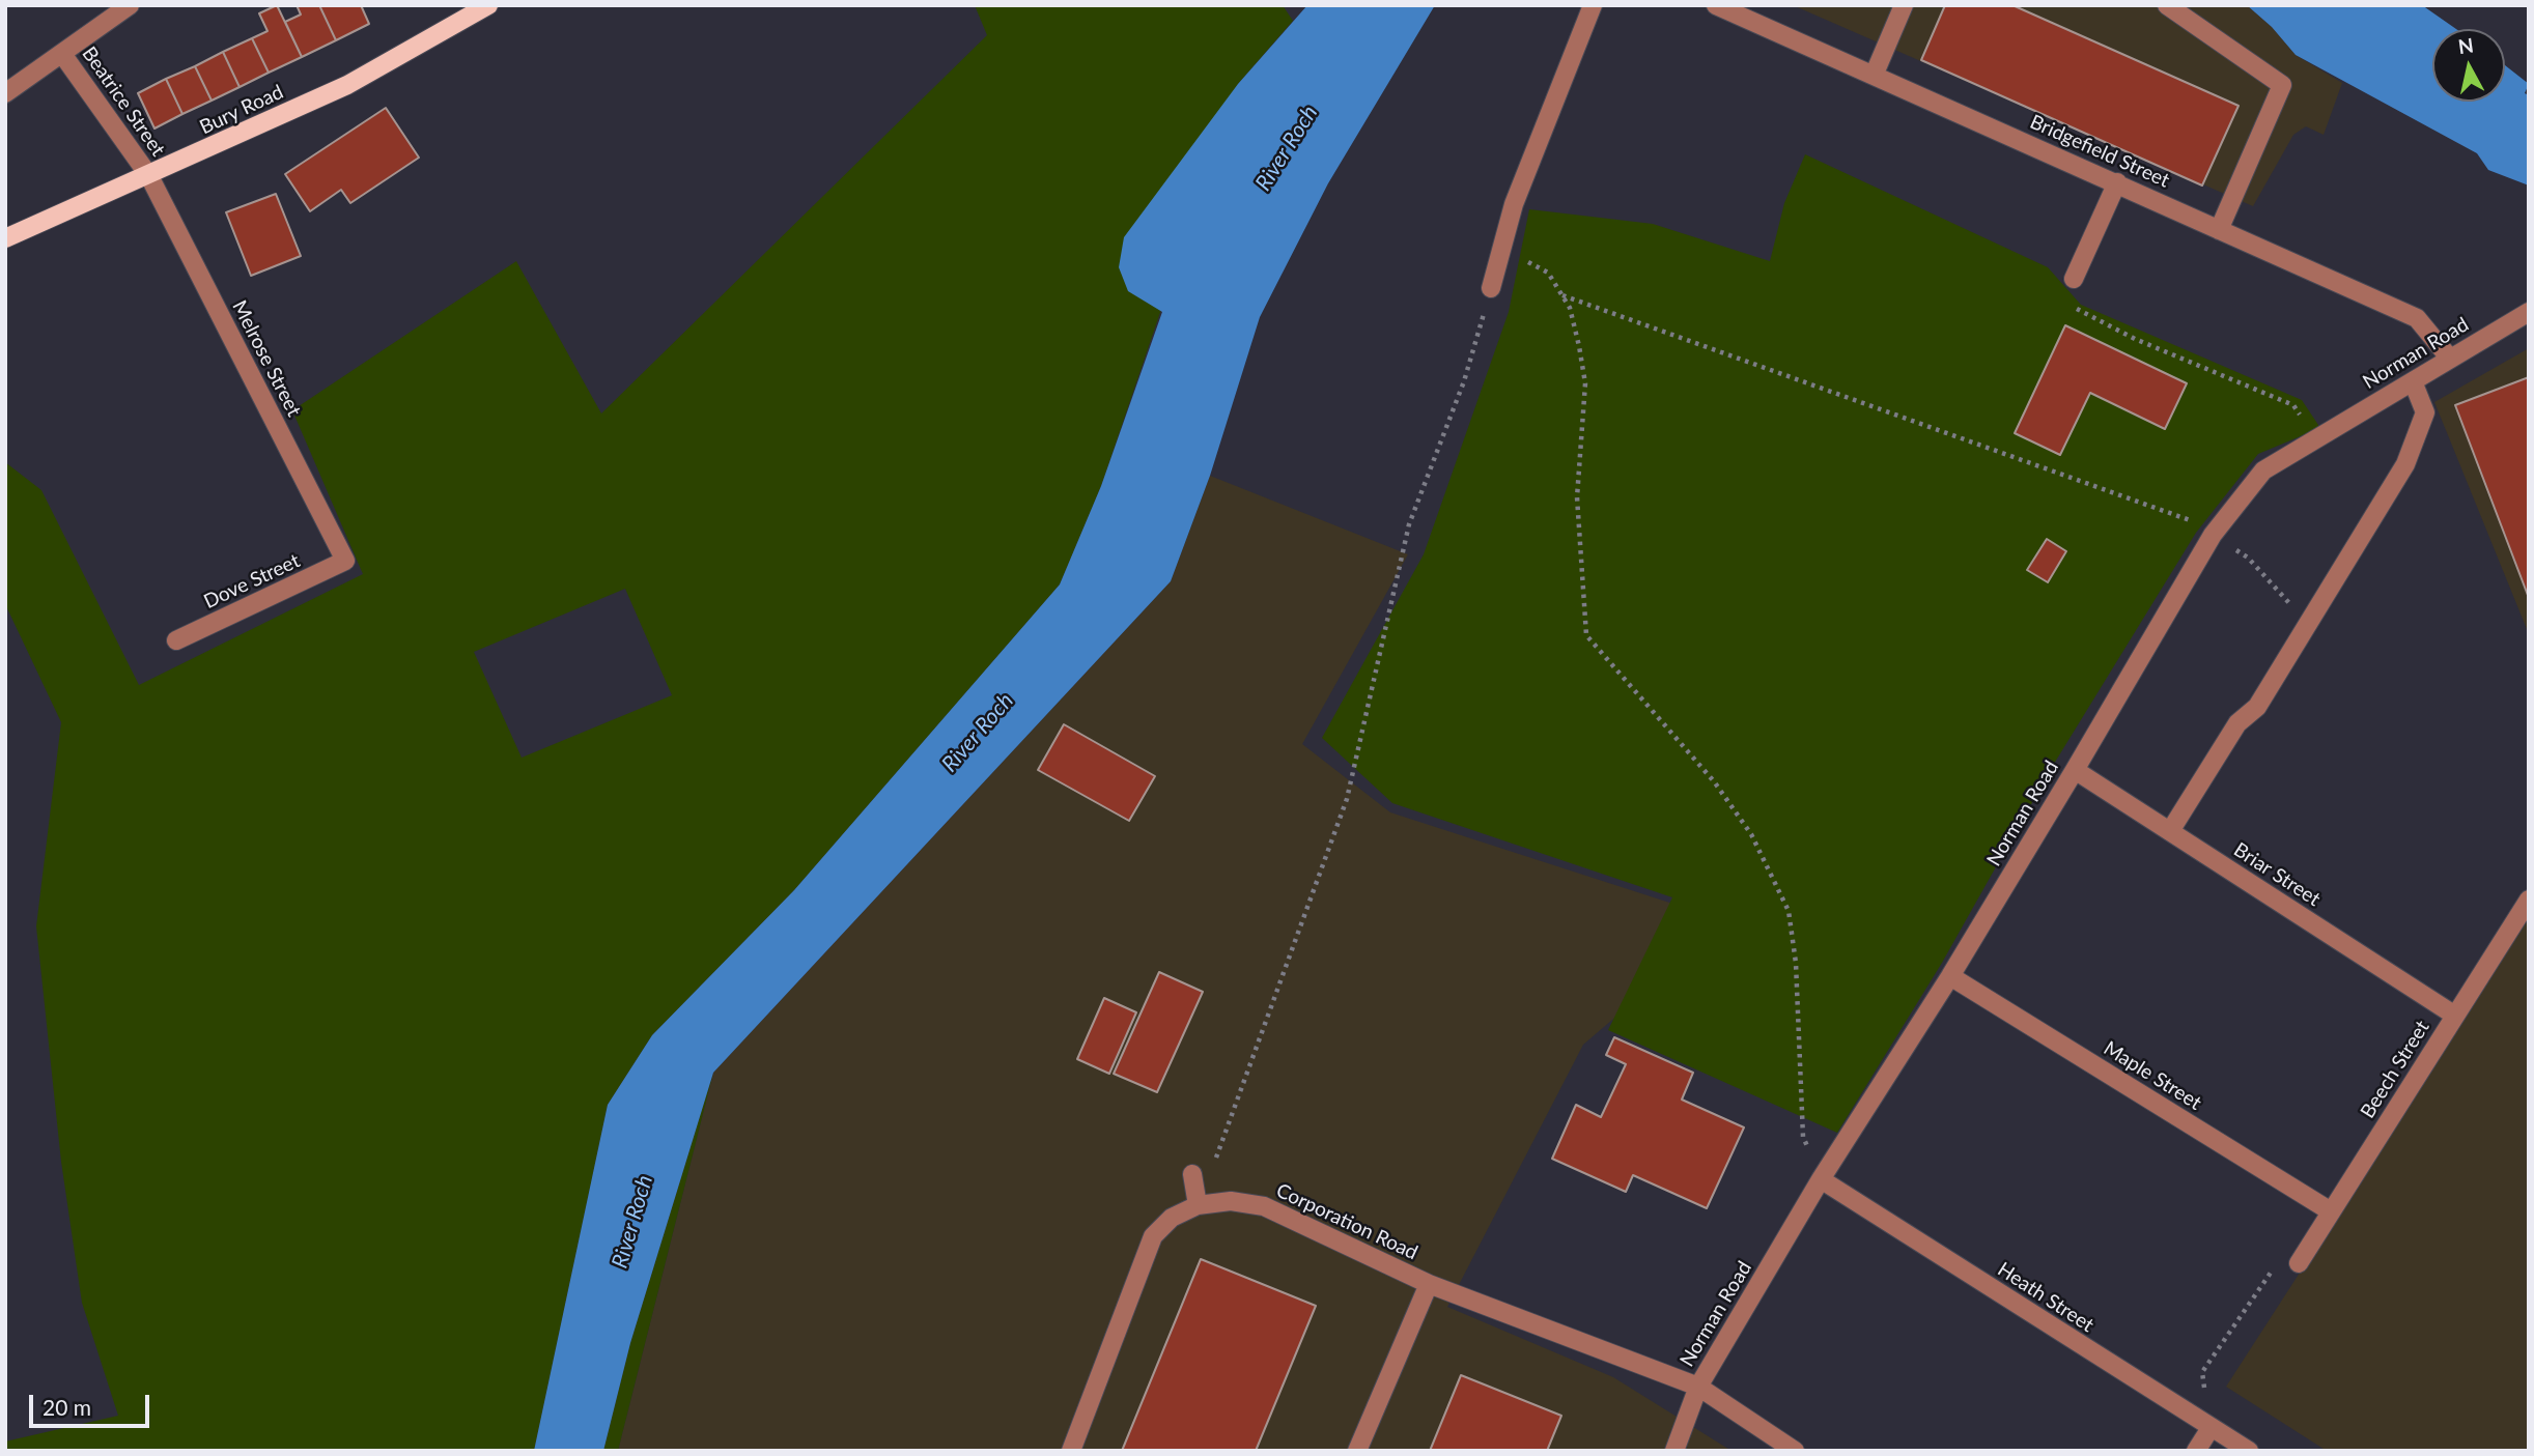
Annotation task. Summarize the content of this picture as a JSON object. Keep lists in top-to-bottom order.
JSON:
{
  "streets": {
    "main road": ["Bury Road"],
    "street": [
      "Beatrice Street",
      "Bridgefield Street",
      "Norman Road",
      "Melrose Street",
      "Dove Street",
      "Briar Street",
      "Beech Street",
      "Maple Street",
      "Corporation Road",
      "Heath Street"
    ]
  },
  "crossings": [
    ["Beatrice Street", "Bury Road"],
    ["Beatrice Street", "Melrose Street"],
    ["Bury Road", "Melrose Street"],
    ["Bridgefield Street", "Norman Road"],
    ["Norman Road", "Briar Street"],
    ["Norman Road", "Maple Street"],
    ["Norman Road", "Corporation Road"],
    ["Norman Road", "Heath Street"],
    ["Melrose Street", "Dove Street"],
    ["Briar Street", "Beech Street"],
    ["Beech Street", "Maple Street"]
  ],
  "water": ["River Roch"],
  "scale_bar": "20 m",
  "north": "top"
}
